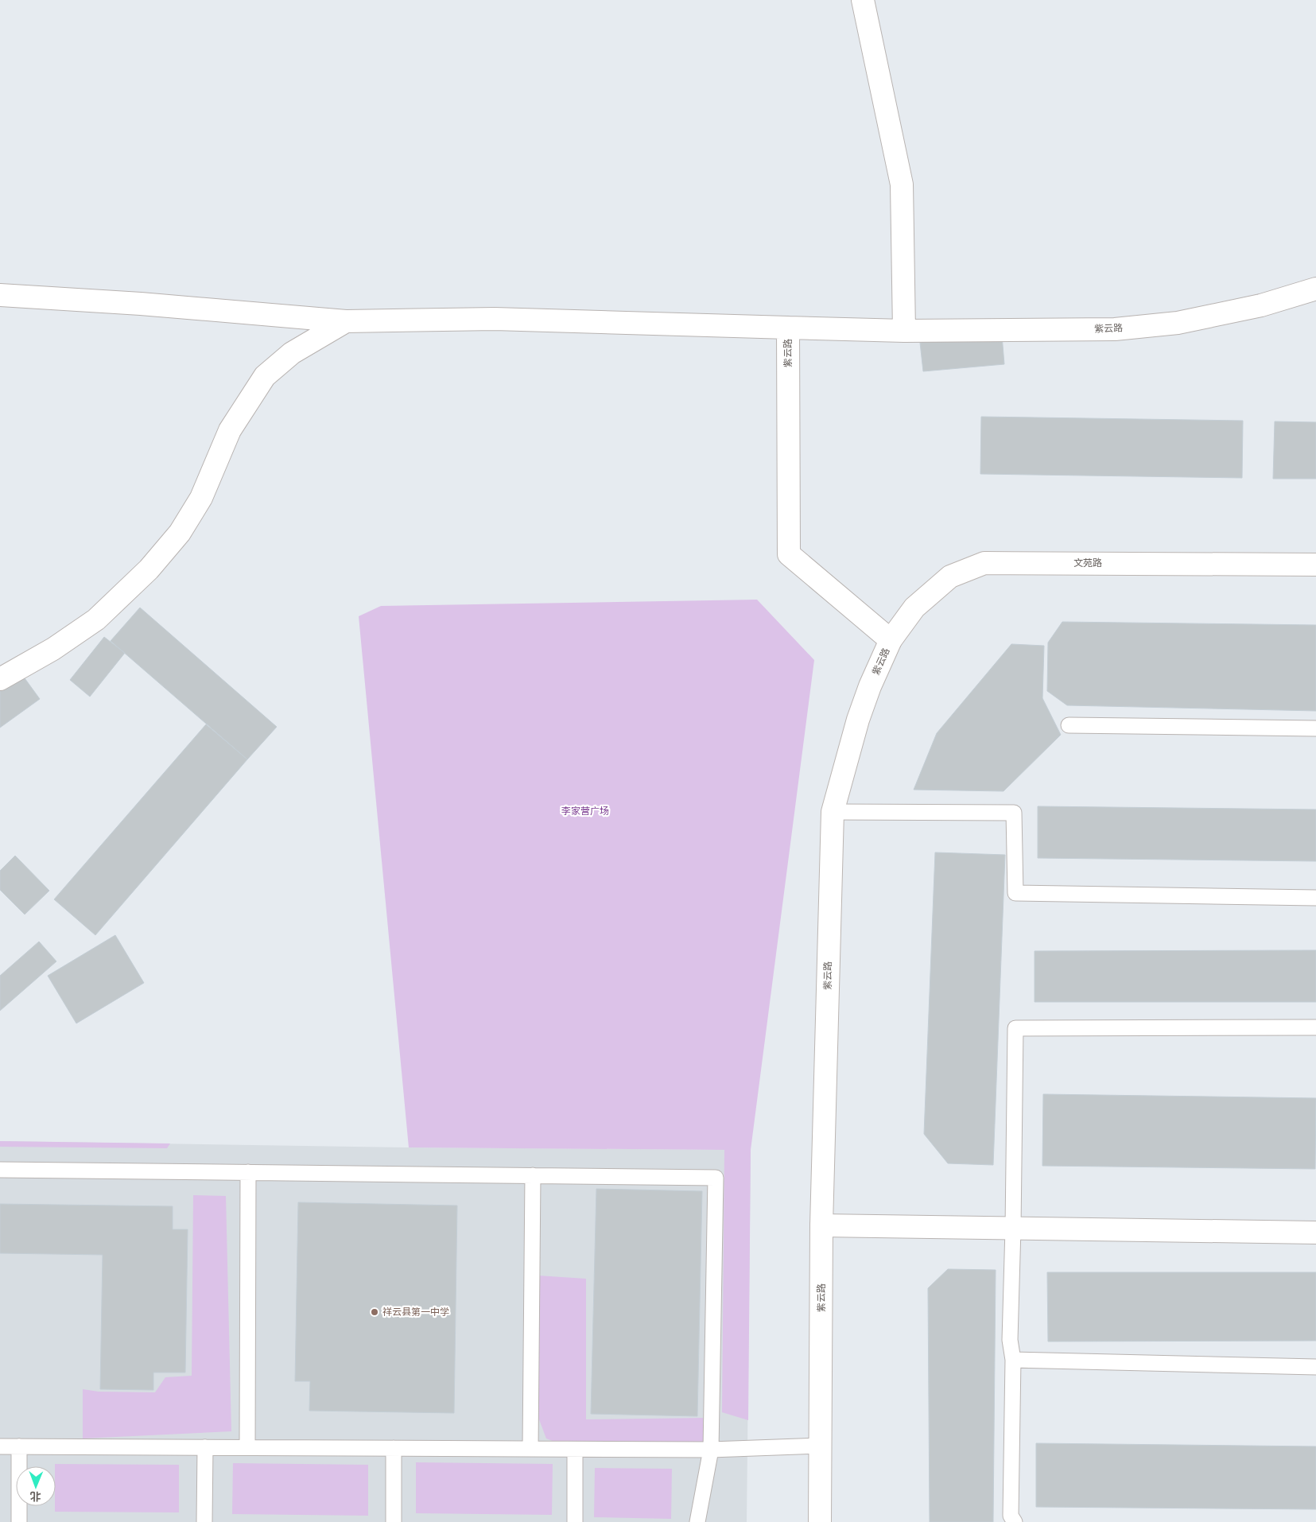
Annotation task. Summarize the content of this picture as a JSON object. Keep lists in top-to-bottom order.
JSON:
{
  "streets": {
    "street": ["紫云路", "文苑路"]
  },
  "crossings": [
    ["紫云路", "文苑路"]
  ],
  "parks": ["李家营广场"],
  "places": ["祥云县第一中学"],
  "north": "bottom"
}
